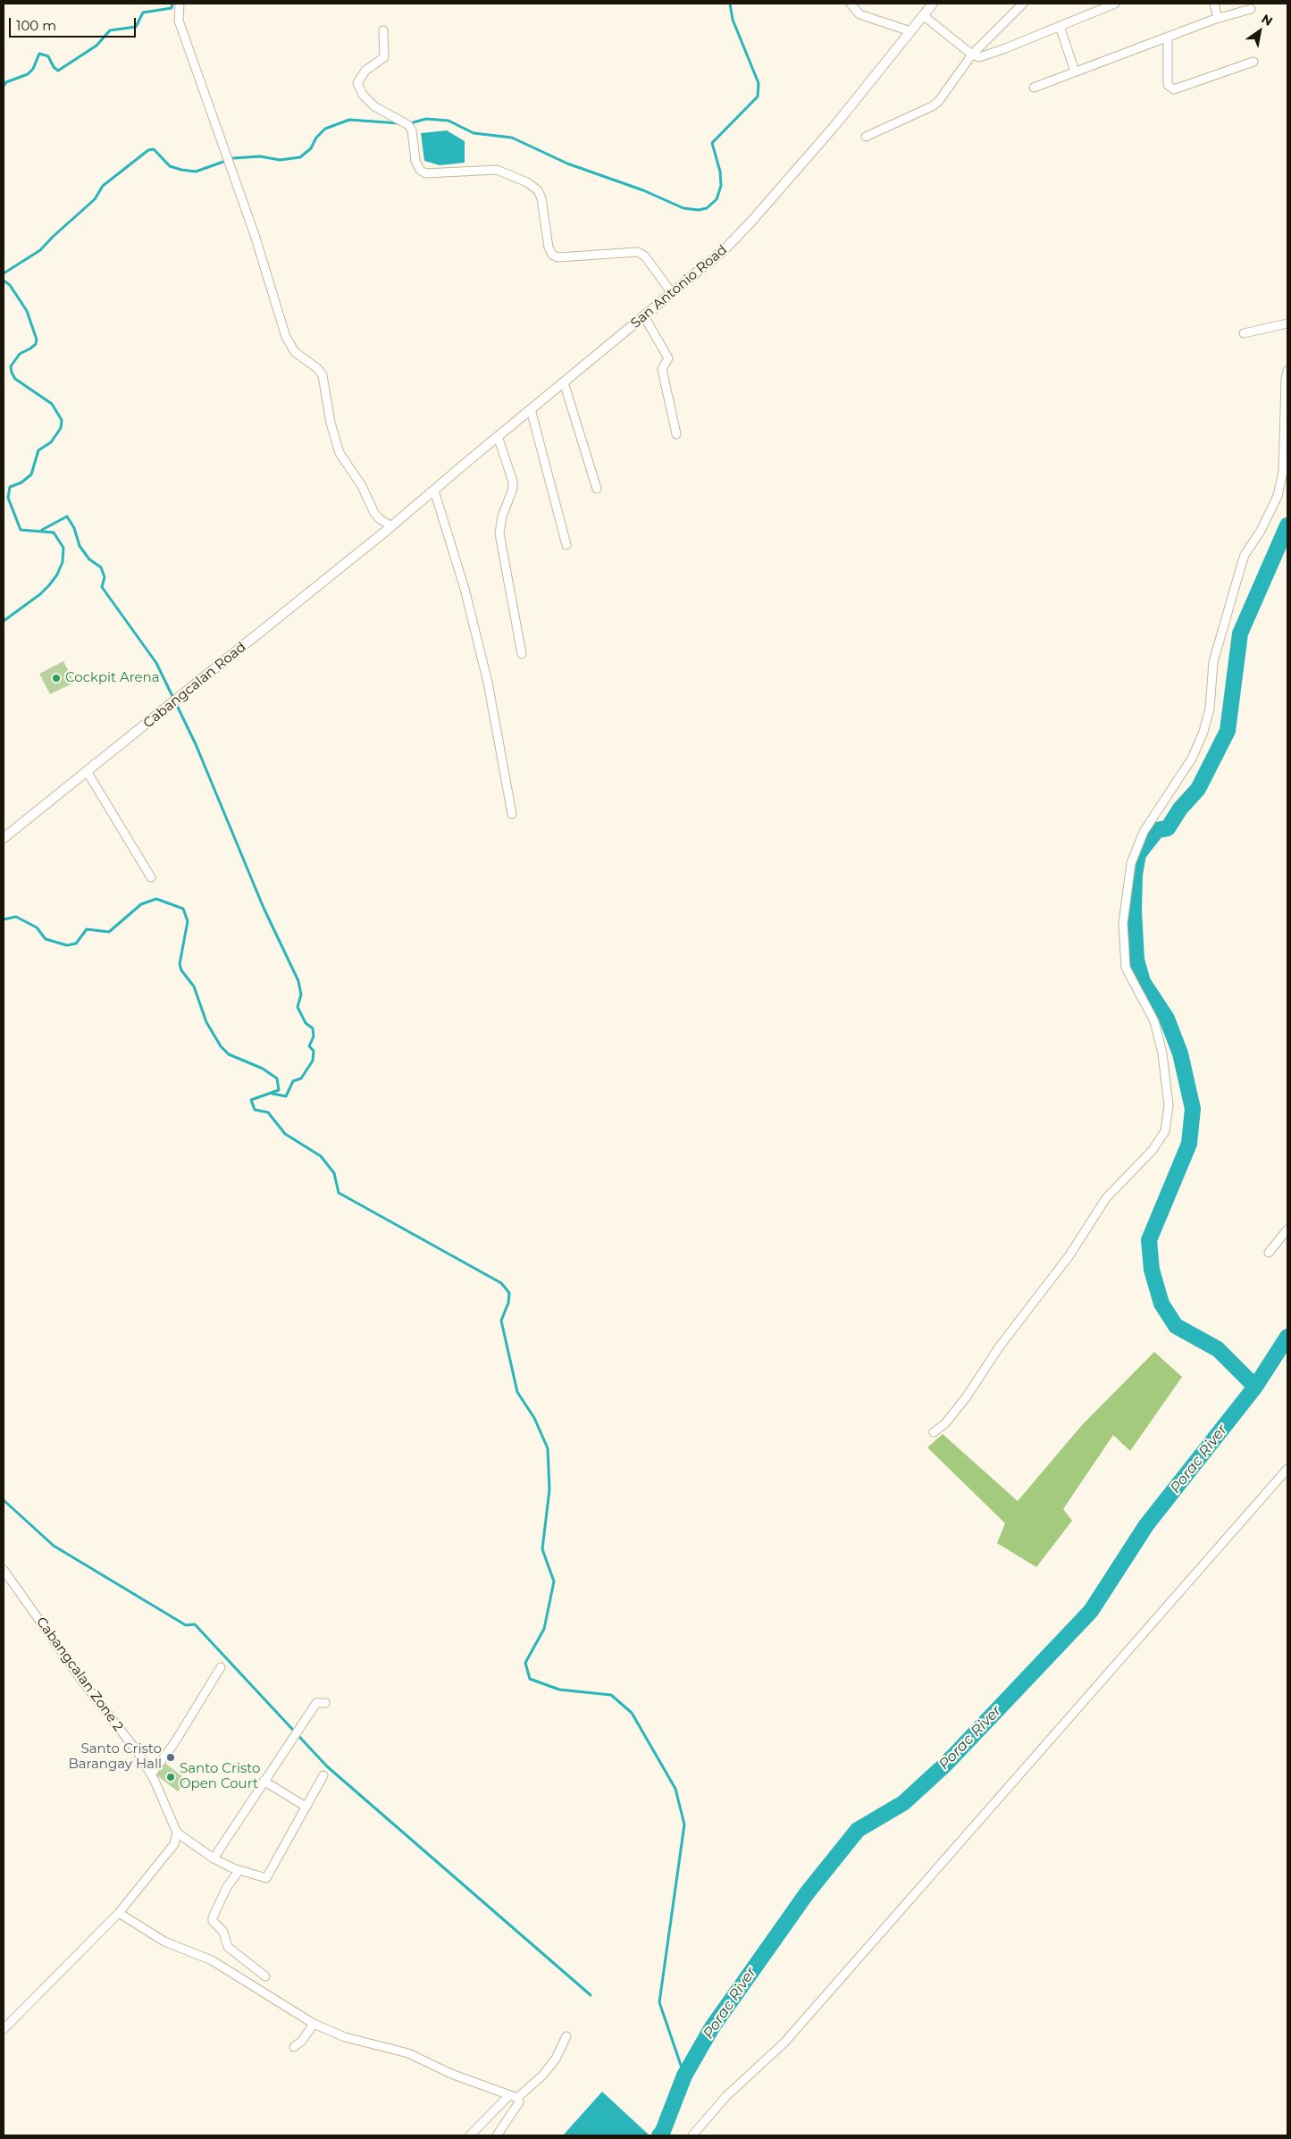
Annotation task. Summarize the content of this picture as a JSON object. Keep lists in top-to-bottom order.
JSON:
{
  "streets": {
    "street": ["San Antonio Road", "Cabangcalan Road", "Cabangcalan Zone 2"]
  },
  "crossings": [
    ["San Antonio Road", "Cabangcalan Road"]
  ],
  "water": ["Porac River"],
  "places": ["Cockpit Arena", "Santo Cristo Barangay Hall", "Santo Cristo Open Court"],
  "scale_bar": "100 m",
  "north": "top right"
}
